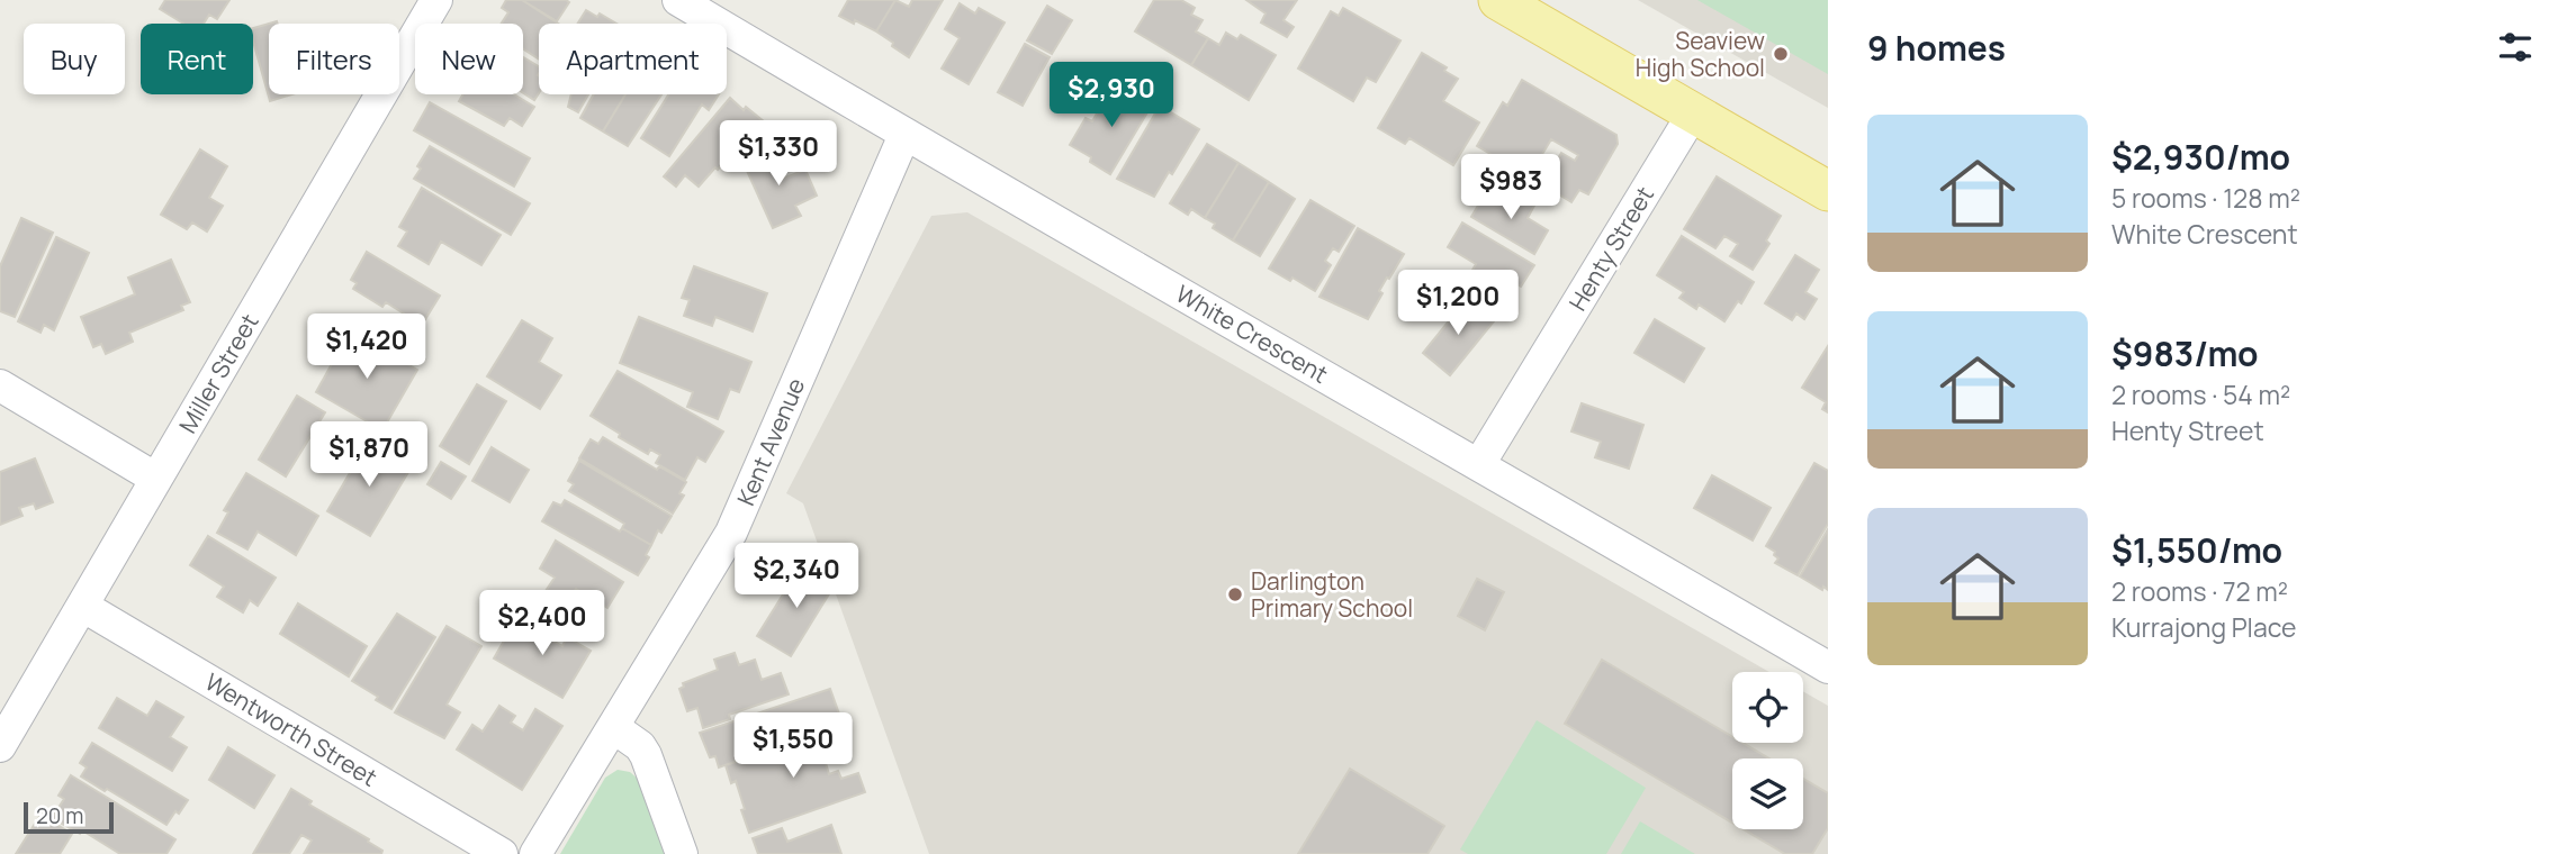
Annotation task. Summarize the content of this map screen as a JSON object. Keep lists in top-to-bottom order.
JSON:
{
  "streets": {
    "street": [
      "Henty Street",
      "White Crescent",
      "Miller Street",
      "Kent Avenue",
      "Wentworth Street"
    ]
  },
  "crossings": [
    ["Henty Street", "White Crescent"],
    ["White Crescent", "Kent Avenue"],
    ["Miller Street", "Wentworth Street"]
  ],
  "places": ["Seaview High School", "Darlington Primary School"],
  "scale_bar": "20 m",
  "page": {
    "heading": "9 homes",
    "chip": [
      "Buy",
      "Rent",
      "Filters",
      "New",
      "Apartment"
    ],
    "price": [
      "$2,930",
      "$1,330",
      "$983",
      "$1,200",
      "$1,420",
      "$1,870",
      "$2,340",
      "$2,400",
      "$1,550"
    ],
    "list": [
      {
        "name": "$2,930/mo",
        "note": "5 rooms · 128 m² · White Crescent"
      },
      {
        "name": "$983/mo",
        "note": "2 rooms · 54 m² · Henty Street"
      },
      {
        "name": "$1,550/mo",
        "note": "2 rooms · 72 m² · Kurrajong Place"
      }
    ],
    "scale": "20 m"
  }
}
